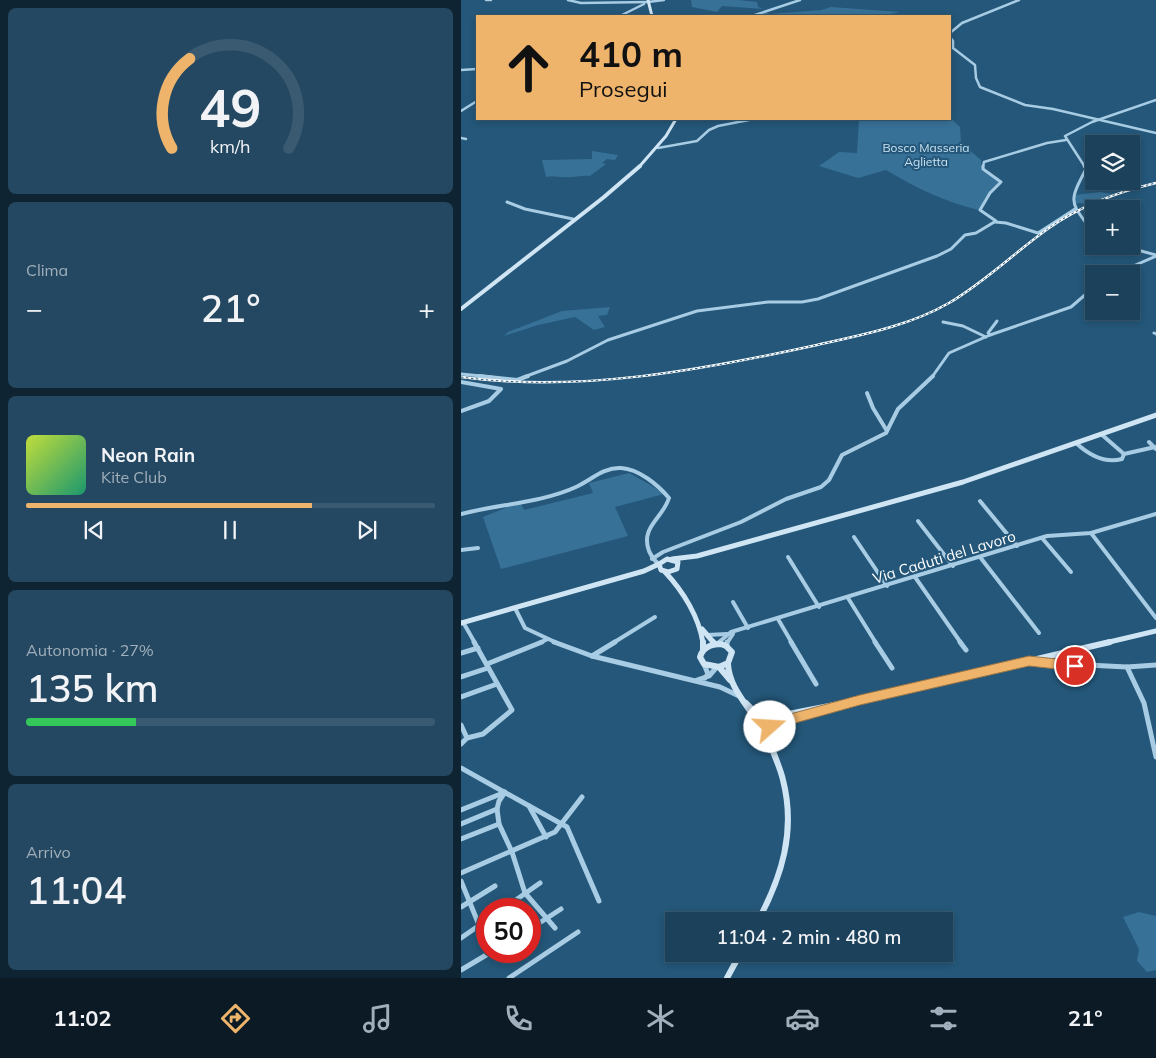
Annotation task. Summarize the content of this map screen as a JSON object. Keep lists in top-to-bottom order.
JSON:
{
  "streets": {
    "street": ["Via Caduti del Lavoro"]
  },
  "parks": ["Bosco Masseria Aglietta"],
  "page": {
    "turn": ["410 m", "Prosegui"],
    "map_buttons": ["+", "−"],
    "tile": [
      "Clima",
      ["Autonomia · 27%", "135 km"],
      ["Arrivo", "11:04"]
    ],
    "heat": ["−", "21°", "+"],
    "song": ["Neon Rain", "Kite Club"],
    "limit": "50",
    "trip": "11:04 · 2 min · 480 m",
    "tabs": ["11:02", "21°"],
    "gauge": ["49", "km/h"]
  }
}
